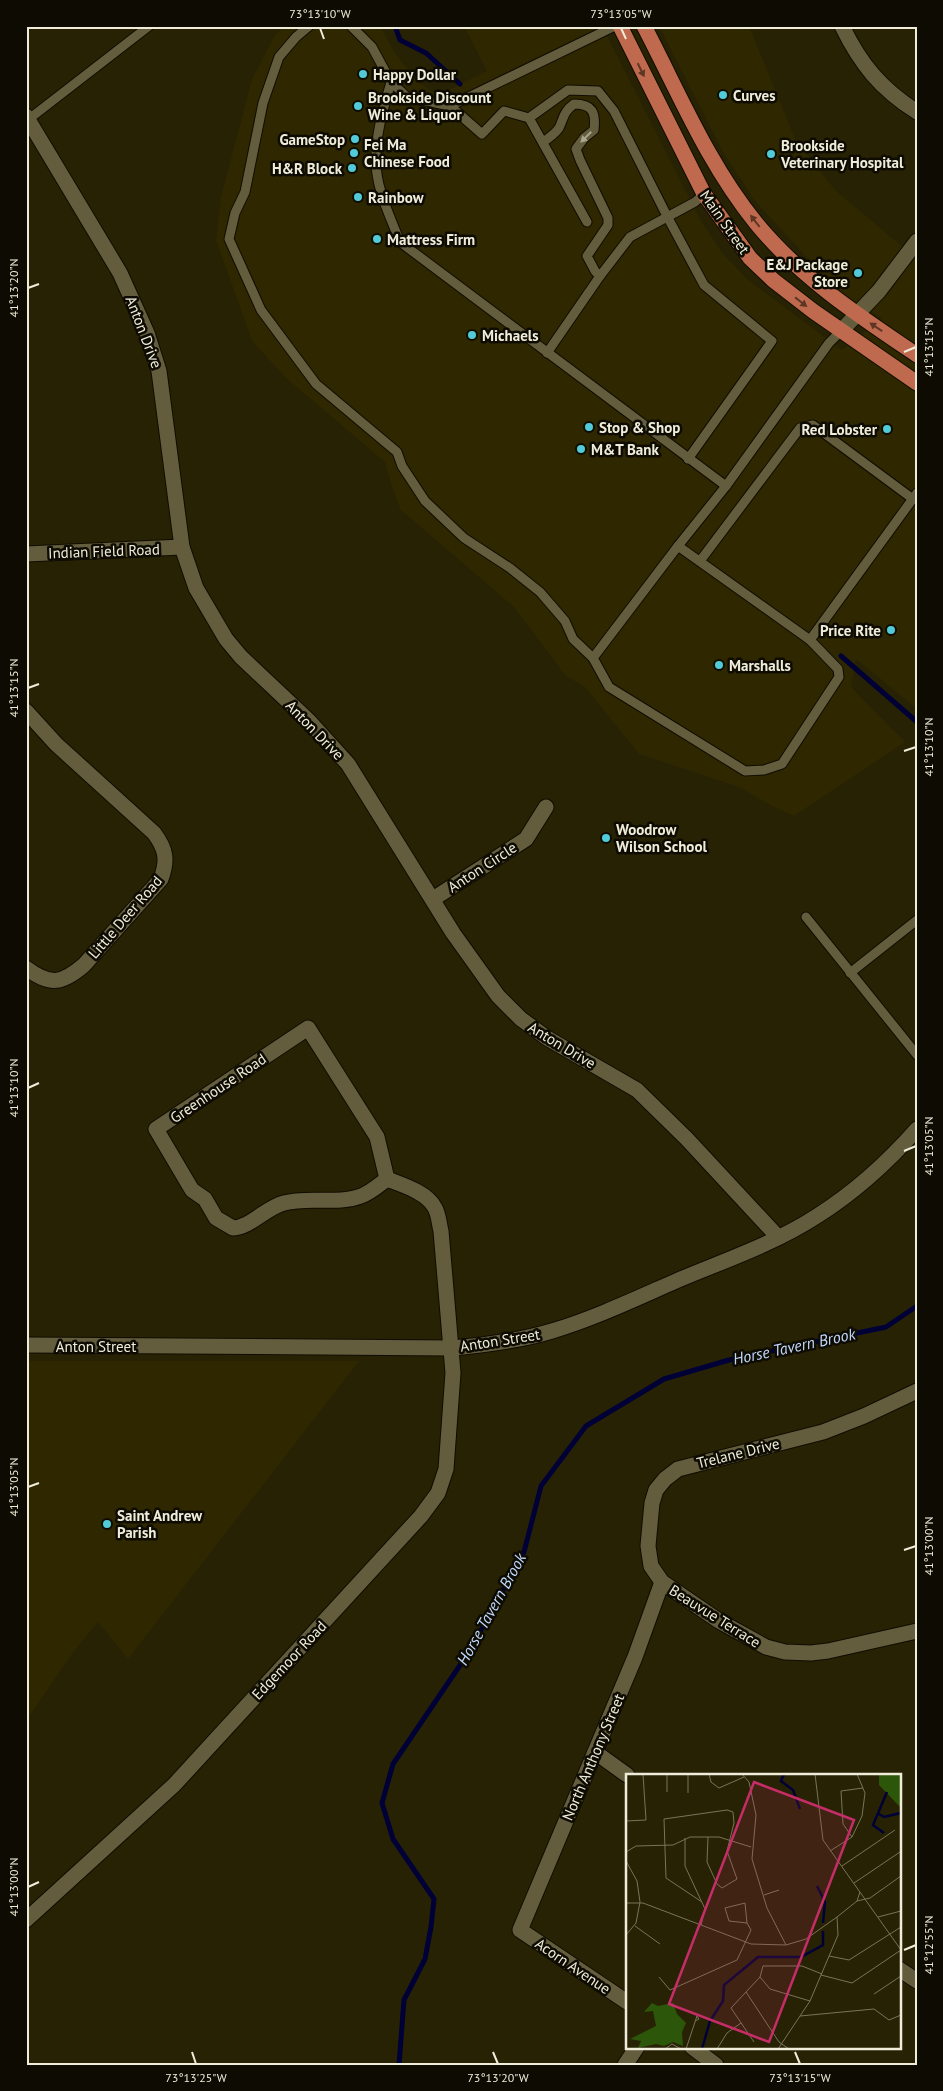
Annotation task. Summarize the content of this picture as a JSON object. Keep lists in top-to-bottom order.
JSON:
{
  "streets": {
    "main road": ["Main Street"],
    "street": [
      "Anton Drive",
      "Indian Field Road",
      "Anton Circle",
      "Little Deer Road",
      "Greenhouse Road",
      "Anton Street",
      "Trelane Drive",
      "Beauvue Terrace",
      "Edgemoor Road",
      "North Anthony Street",
      "Acorn Avenue"
    ]
  },
  "crossings": [
    ["Anton Drive", "Indian Field Road"],
    ["Anton Drive", "Anton Circle"],
    ["Anton Drive", "Anton Street"],
    ["Anton Street", "Edgemoor Road"],
    ["Trelane Drive", "Beauvue Terrace"],
    ["Trelane Drive", "North Anthony Street"],
    ["Beauvue Terrace", "North Anthony Street"],
    ["North Anthony Street", "Acorn Avenue"]
  ],
  "water": ["Horse Tavern Brook"],
  "places": [
    "Happy Dollar",
    "Curves",
    "Brookside Discount Wine & Liquor",
    "GameStop",
    "Fei Ma Chinese Food",
    "Brookside Veterinary Hospital",
    "H&R Block",
    "Rainbow",
    "Mattress Firm",
    "E&J Package Store",
    "Michaels",
    "Stop & Shop",
    "Red Lobster",
    "M&T Bank",
    "Price Rite",
    "Marshalls",
    "Woodrow Wilson School",
    "Saint Andrew Parish"
  ],
  "coordinates": [
    "73°13'10\"W",
    "73°13'05\"W",
    "41°13'20\"N",
    "41°13'15\"N",
    "41°13'10\"N",
    "41°13'05\"N",
    "41°13'00\"N",
    "41°12'55\"N",
    "73°13'25\"W",
    "73°13'20\"W",
    "73°13'15\"W"
  ]
}
